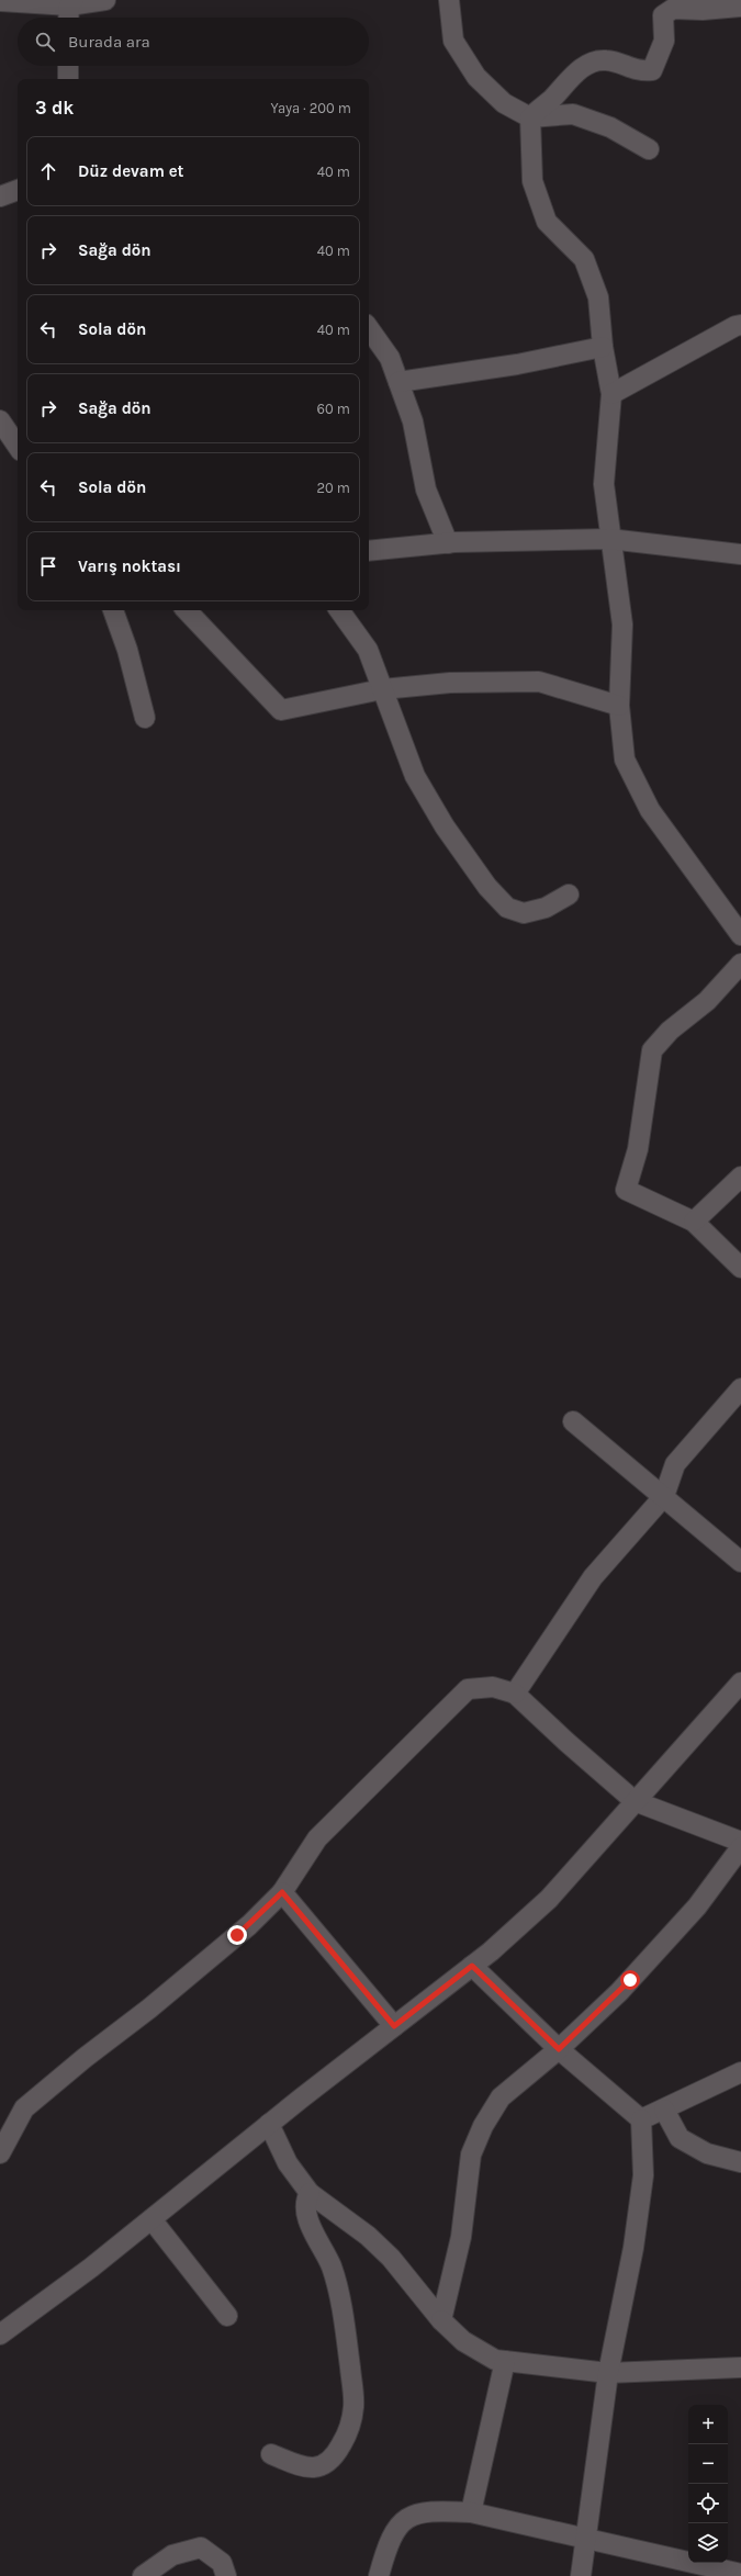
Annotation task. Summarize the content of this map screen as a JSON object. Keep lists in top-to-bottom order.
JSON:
{
  "page": {
    "search": "Burada ara",
    "heading": ["3 dk", "Yaya · 200 m"],
    "list": [
      ["Düz devam et", "40 m"],
      ["Sağa dön", "40 m"],
      ["Sola dön", "40 m"],
      ["Sağa dön", "60 m"],
      ["Sola dön", "20 m"],
      "Varış noktası"
    ],
    "map_buttons": ["+", "−"]
  }
}
